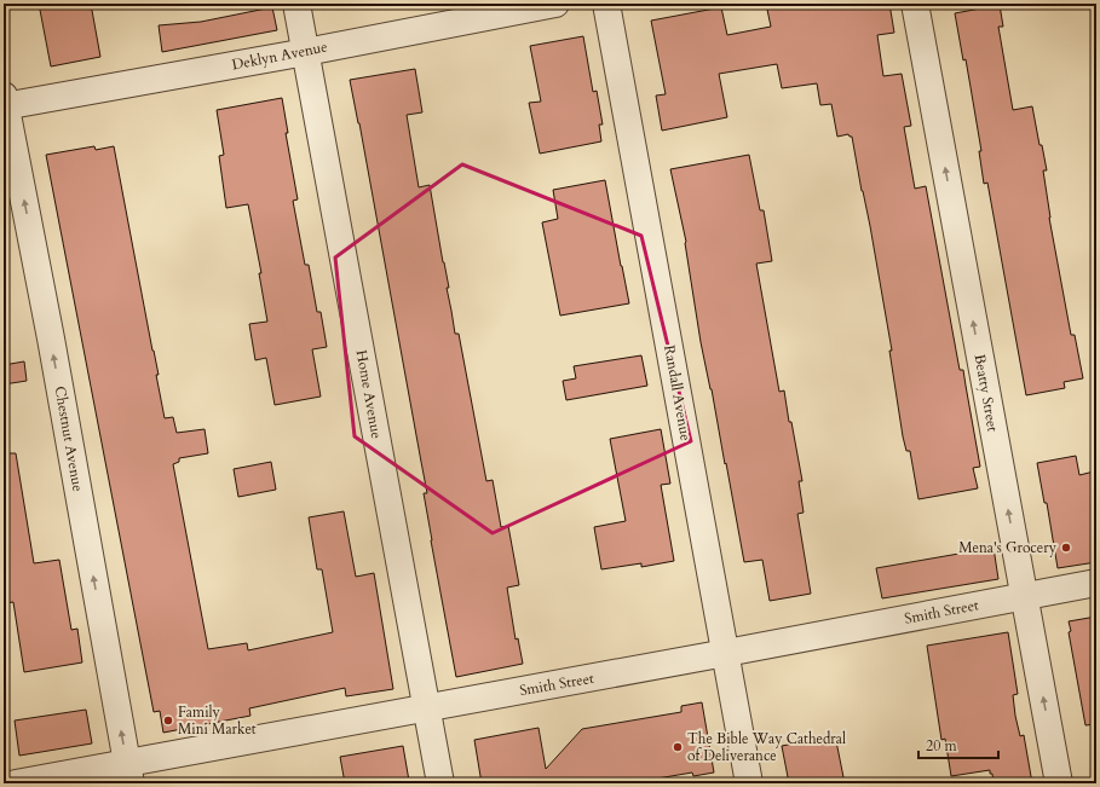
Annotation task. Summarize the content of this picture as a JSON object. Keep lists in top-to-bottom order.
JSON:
{
  "streets": {
    "street": [
      "Deklyn Avenue",
      "Randall Avenue",
      "Beatty Street",
      "Home Avenue",
      "Chestnut Avenue",
      "Smith Street"
    ]
  },
  "crossings": [
    ["Deklyn Avenue", "Home Avenue"],
    ["Deklyn Avenue", "Chestnut Avenue"],
    ["Randall Avenue", "Smith Street"],
    ["Beatty Street", "Smith Street"],
    ["Home Avenue", "Smith Street"],
    ["Chestnut Avenue", "Smith Street"]
  ],
  "one_way": ["Beatty Street", "Chestnut Avenue"],
  "places": ["Mena's Grocery", "Family Mini Market", "The Bible Way Cathedral of Deliverance"],
  "scale_bar": "20 m"
}
